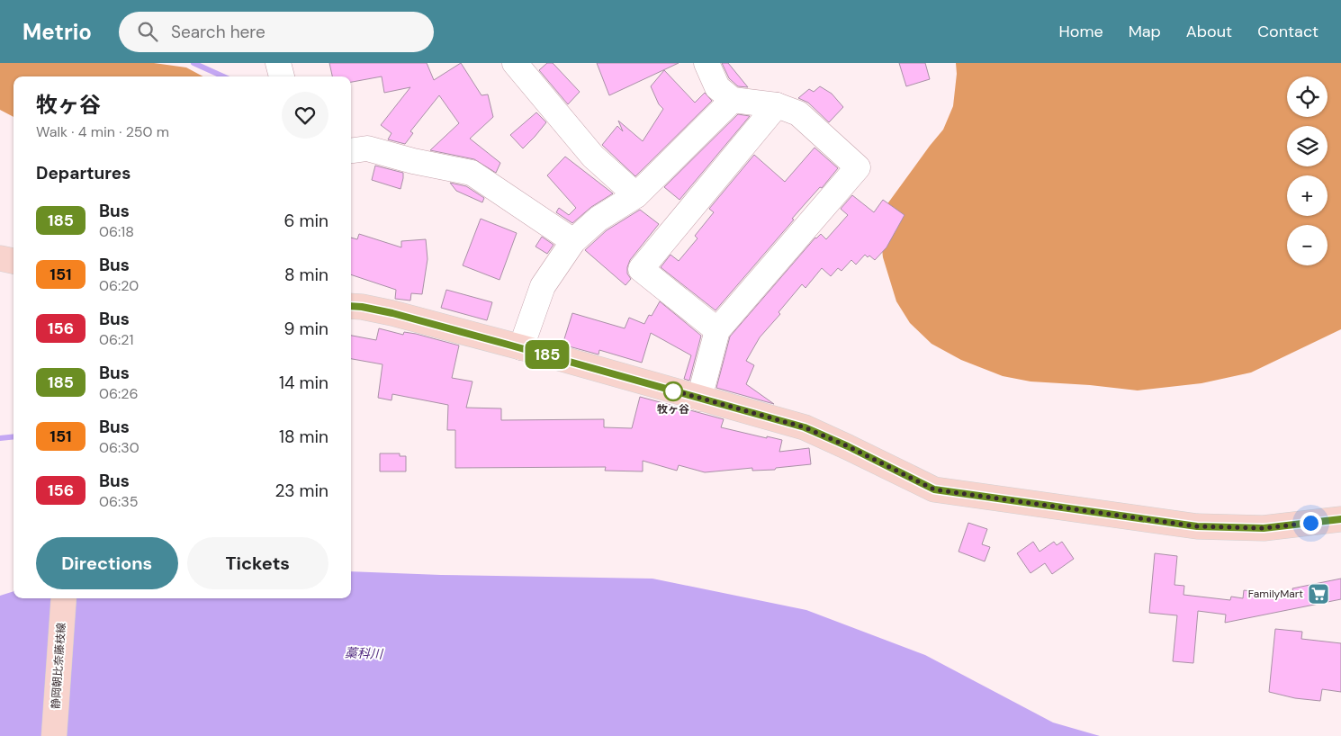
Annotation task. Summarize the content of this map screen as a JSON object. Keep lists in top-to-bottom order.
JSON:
{
  "streets": {
    "main road": ["静岡朝比奈藤枝線"]
  },
  "water": ["藁科川"],
  "places": {
    "other": ["牧ヶ谷"],
    "supermarket": ["FamilyMart"]
  },
  "lines": ["bus line 185"],
  "page": {
    "header": "Metrio",
    "search": "Search here",
    "nav": [
      "Home",
      "Map",
      "About",
      "Contact"
    ],
    "on_map": "185",
    "map_buttons": ["+", "−"],
    "heading": [
      ["牧ヶ谷", "Walk · 4 min · 250 m"],
      "Departures"
    ],
    "list": [
      {
        "mark": "185",
        "name": "Bus",
        "note": "06:18",
        "value": "6 min"
      },
      {
        "mark": "151",
        "name": "Bus",
        "note": "06:20",
        "value": "8 min"
      },
      {
        "mark": "156",
        "name": "Bus",
        "note": "06:21",
        "value": "9 min"
      },
      {
        "mark": "185",
        "name": "Bus",
        "note": "06:26",
        "value": "14 min"
      },
      {
        "mark": "151",
        "name": "Bus",
        "note": "06:30",
        "value": "18 min"
      },
      {
        "mark": "156",
        "name": "Bus",
        "note": "06:35",
        "value": "23 min"
      }
    ],
    "buttons": ["Directions", "Tickets"]
  }
}
